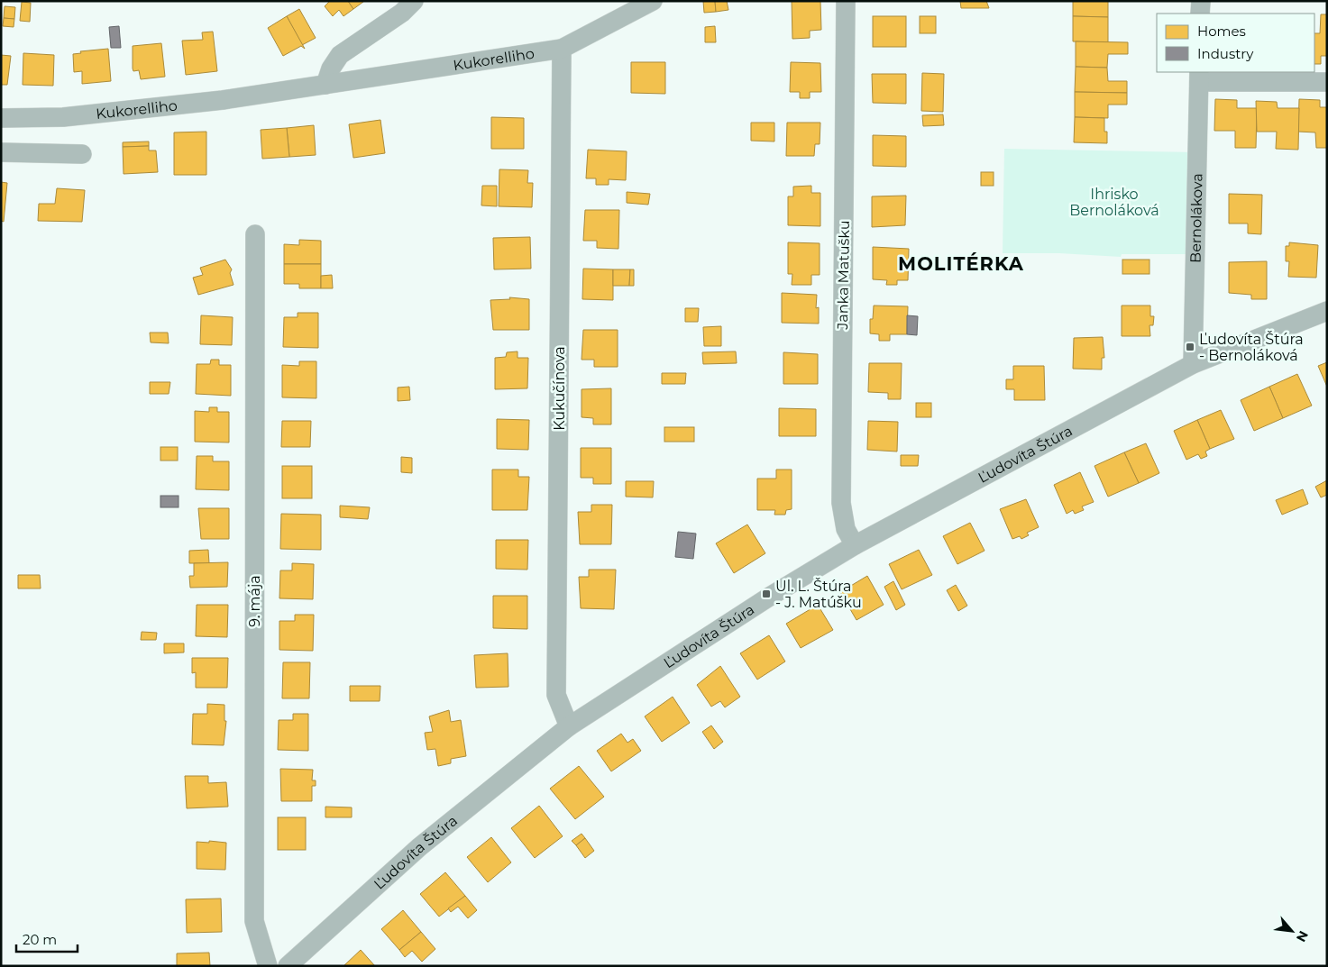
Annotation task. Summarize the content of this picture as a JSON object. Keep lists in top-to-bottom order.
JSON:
{
  "streets": {
    "street": [
      "Kukorelliho",
      "Bernolákova",
      "Janka Matušku",
      "Kukučínova",
      "Ľudovíta Štúra",
      "9. mája"
    ]
  },
  "crossings": [
    ["Kukorelliho", "Kukučínova"],
    ["Bernolákova", "Ľudovíta Štúra"],
    ["Janka Matušku", "Ľudovíta Štúra"],
    ["Kukučínova", "Ľudovíta Štúra"]
  ],
  "districts": ["MOLITÉRKA"],
  "parks": ["Ihrisko Bernoláková"],
  "places": {
    "transit": ["Ľudovíta Štúra - Bernoláková", "Ul. L. Štúra - J. Matúšku"]
  },
  "legend": ["Homes", "Industry"],
  "scale_bar": "20 m",
  "north": "bottom right"
}
